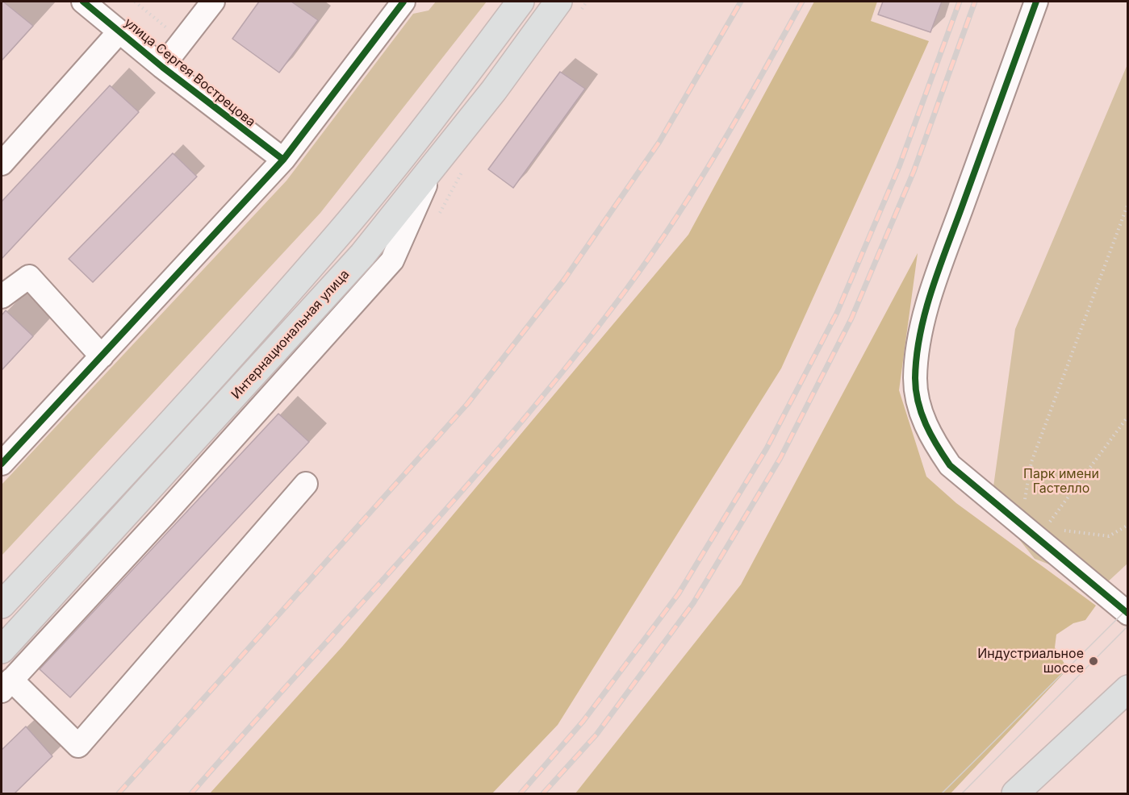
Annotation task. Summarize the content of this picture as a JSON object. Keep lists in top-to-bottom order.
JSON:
{
  "streets": {
    "main road": ["Интернациональная улица"],
    "street": ["улица Сергея Вострецова"]
  },
  "parks": ["Парк имени Гастелло"],
  "places": ["Индустриальное шоссе"]
}
